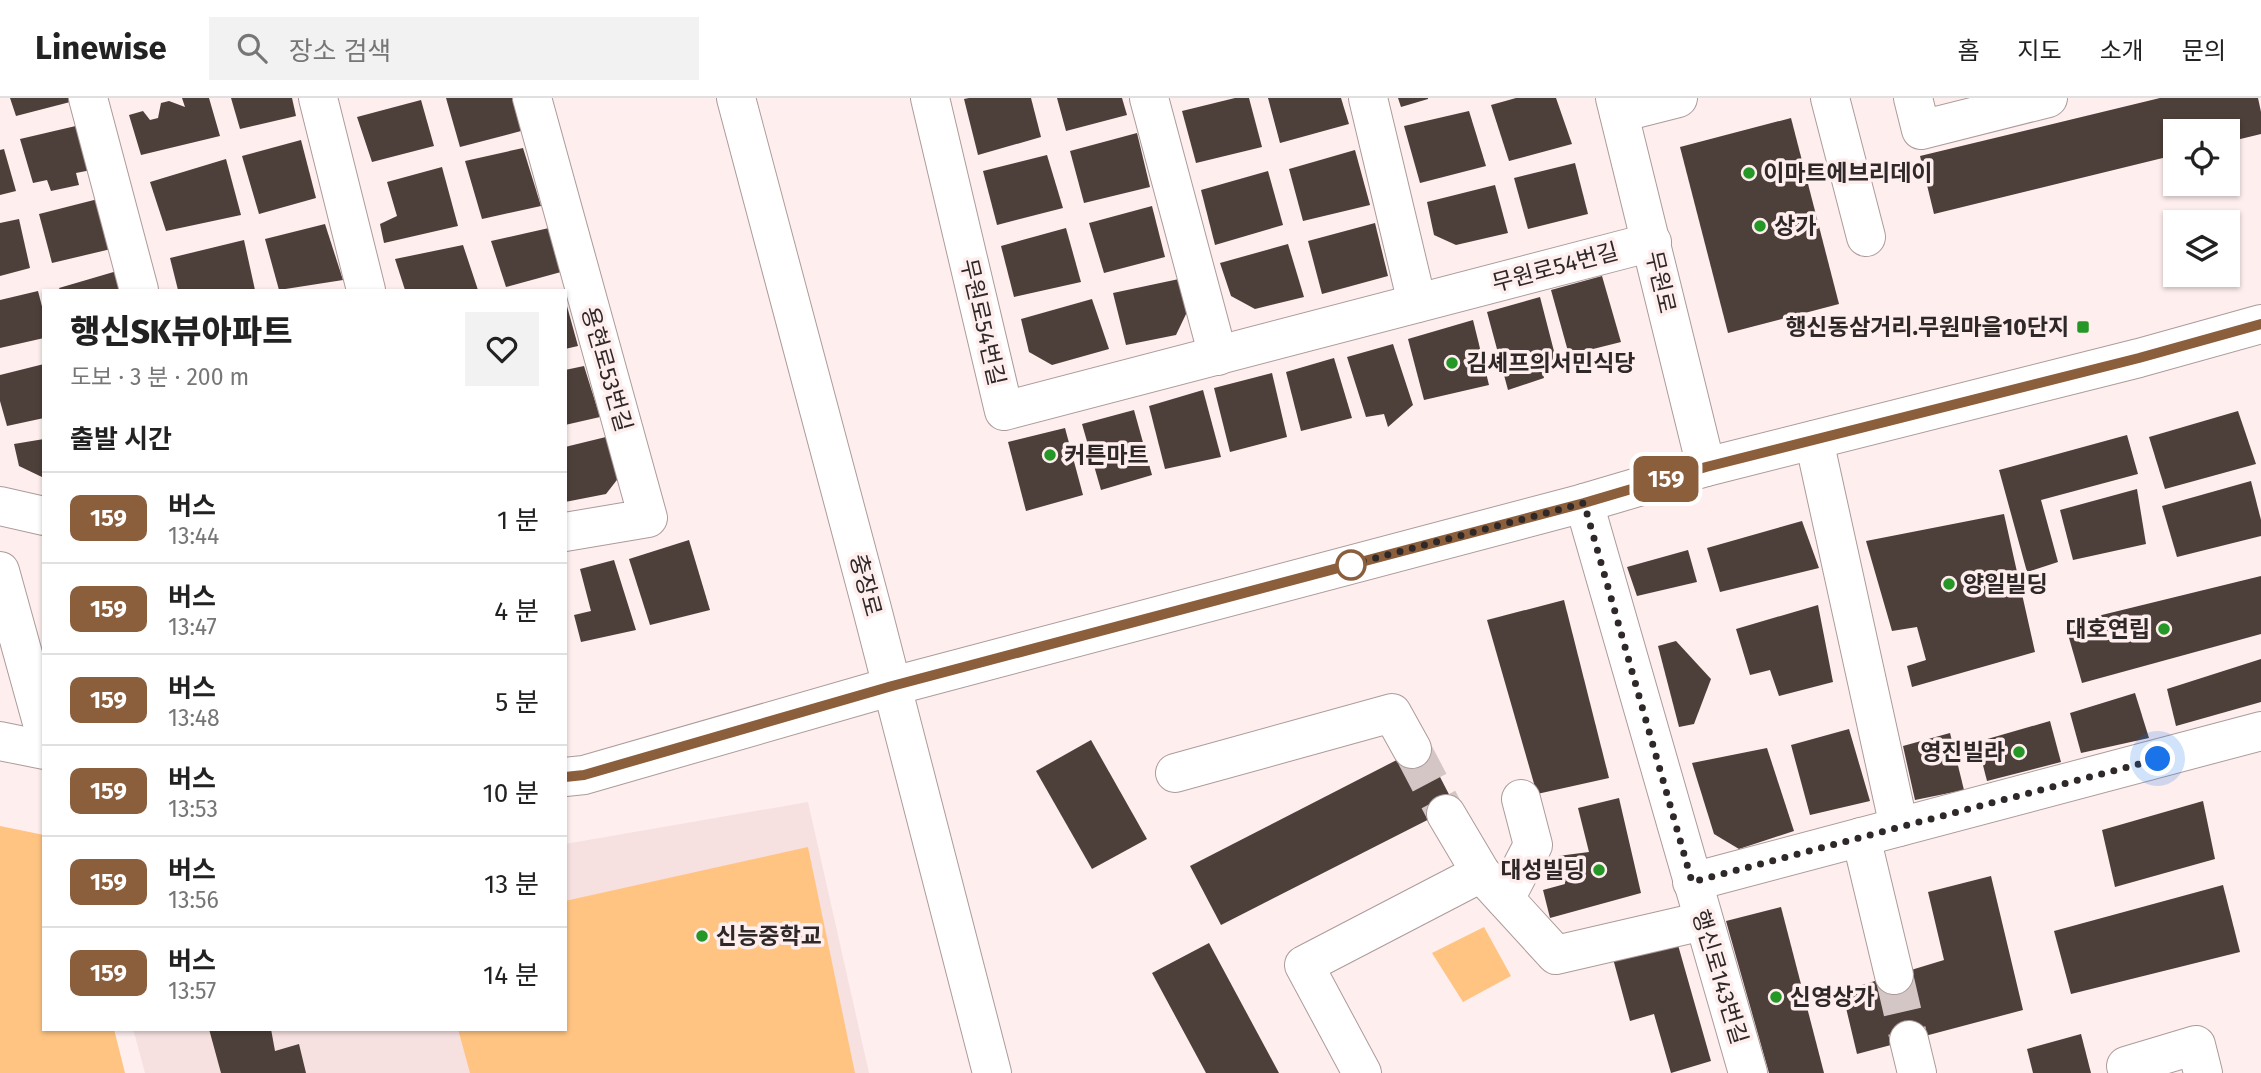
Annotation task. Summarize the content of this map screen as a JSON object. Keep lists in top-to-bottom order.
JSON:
{
  "streets": {
    "street": [
      "무원로54번길",
      "무원로",
      "용현로53번길",
      "충장로",
      "행신로143번길"
    ]
  },
  "crossings": [
    ["무원로54번길", "무원로"]
  ],
  "places": {
    "other": [
      "이마트에브리데이",
      "상가",
      "김셰프의서민식당",
      "커튼마트",
      "양일빌딩",
      "대호연립",
      "영진빌라",
      "대성빌딩",
      "신능중학교",
      "신영상가"
    ],
    "transit": ["행신동삼거리.무원마을10단지"]
  },
  "lines": ["bus line 159"],
  "page": {
    "header": "Linewise",
    "search": "장소 검색",
    "nav": [
      "홈",
      "지도",
      "소개",
      "문의"
    ],
    "on_map": "159",
    "heading": [
      ["행신SK뷰아파트", "도보 · 3 분 · 200 m"],
      "출발 시간"
    ],
    "list": [
      {
        "mark": "159",
        "name": "버스",
        "note": "13:44",
        "value": "1 분"
      },
      {
        "mark": "159",
        "name": "버스",
        "note": "13:47",
        "value": "4 분"
      },
      {
        "mark": "159",
        "name": "버스",
        "note": "13:48",
        "value": "5 분"
      },
      {
        "mark": "159",
        "name": "버스",
        "note": "13:53",
        "value": "10 분"
      },
      {
        "mark": "159",
        "name": "버스",
        "note": "13:56",
        "value": "13 분"
      },
      {
        "mark": "159",
        "name": "버스",
        "note": "13:57",
        "value": "14 분"
      }
    ]
  }
}
